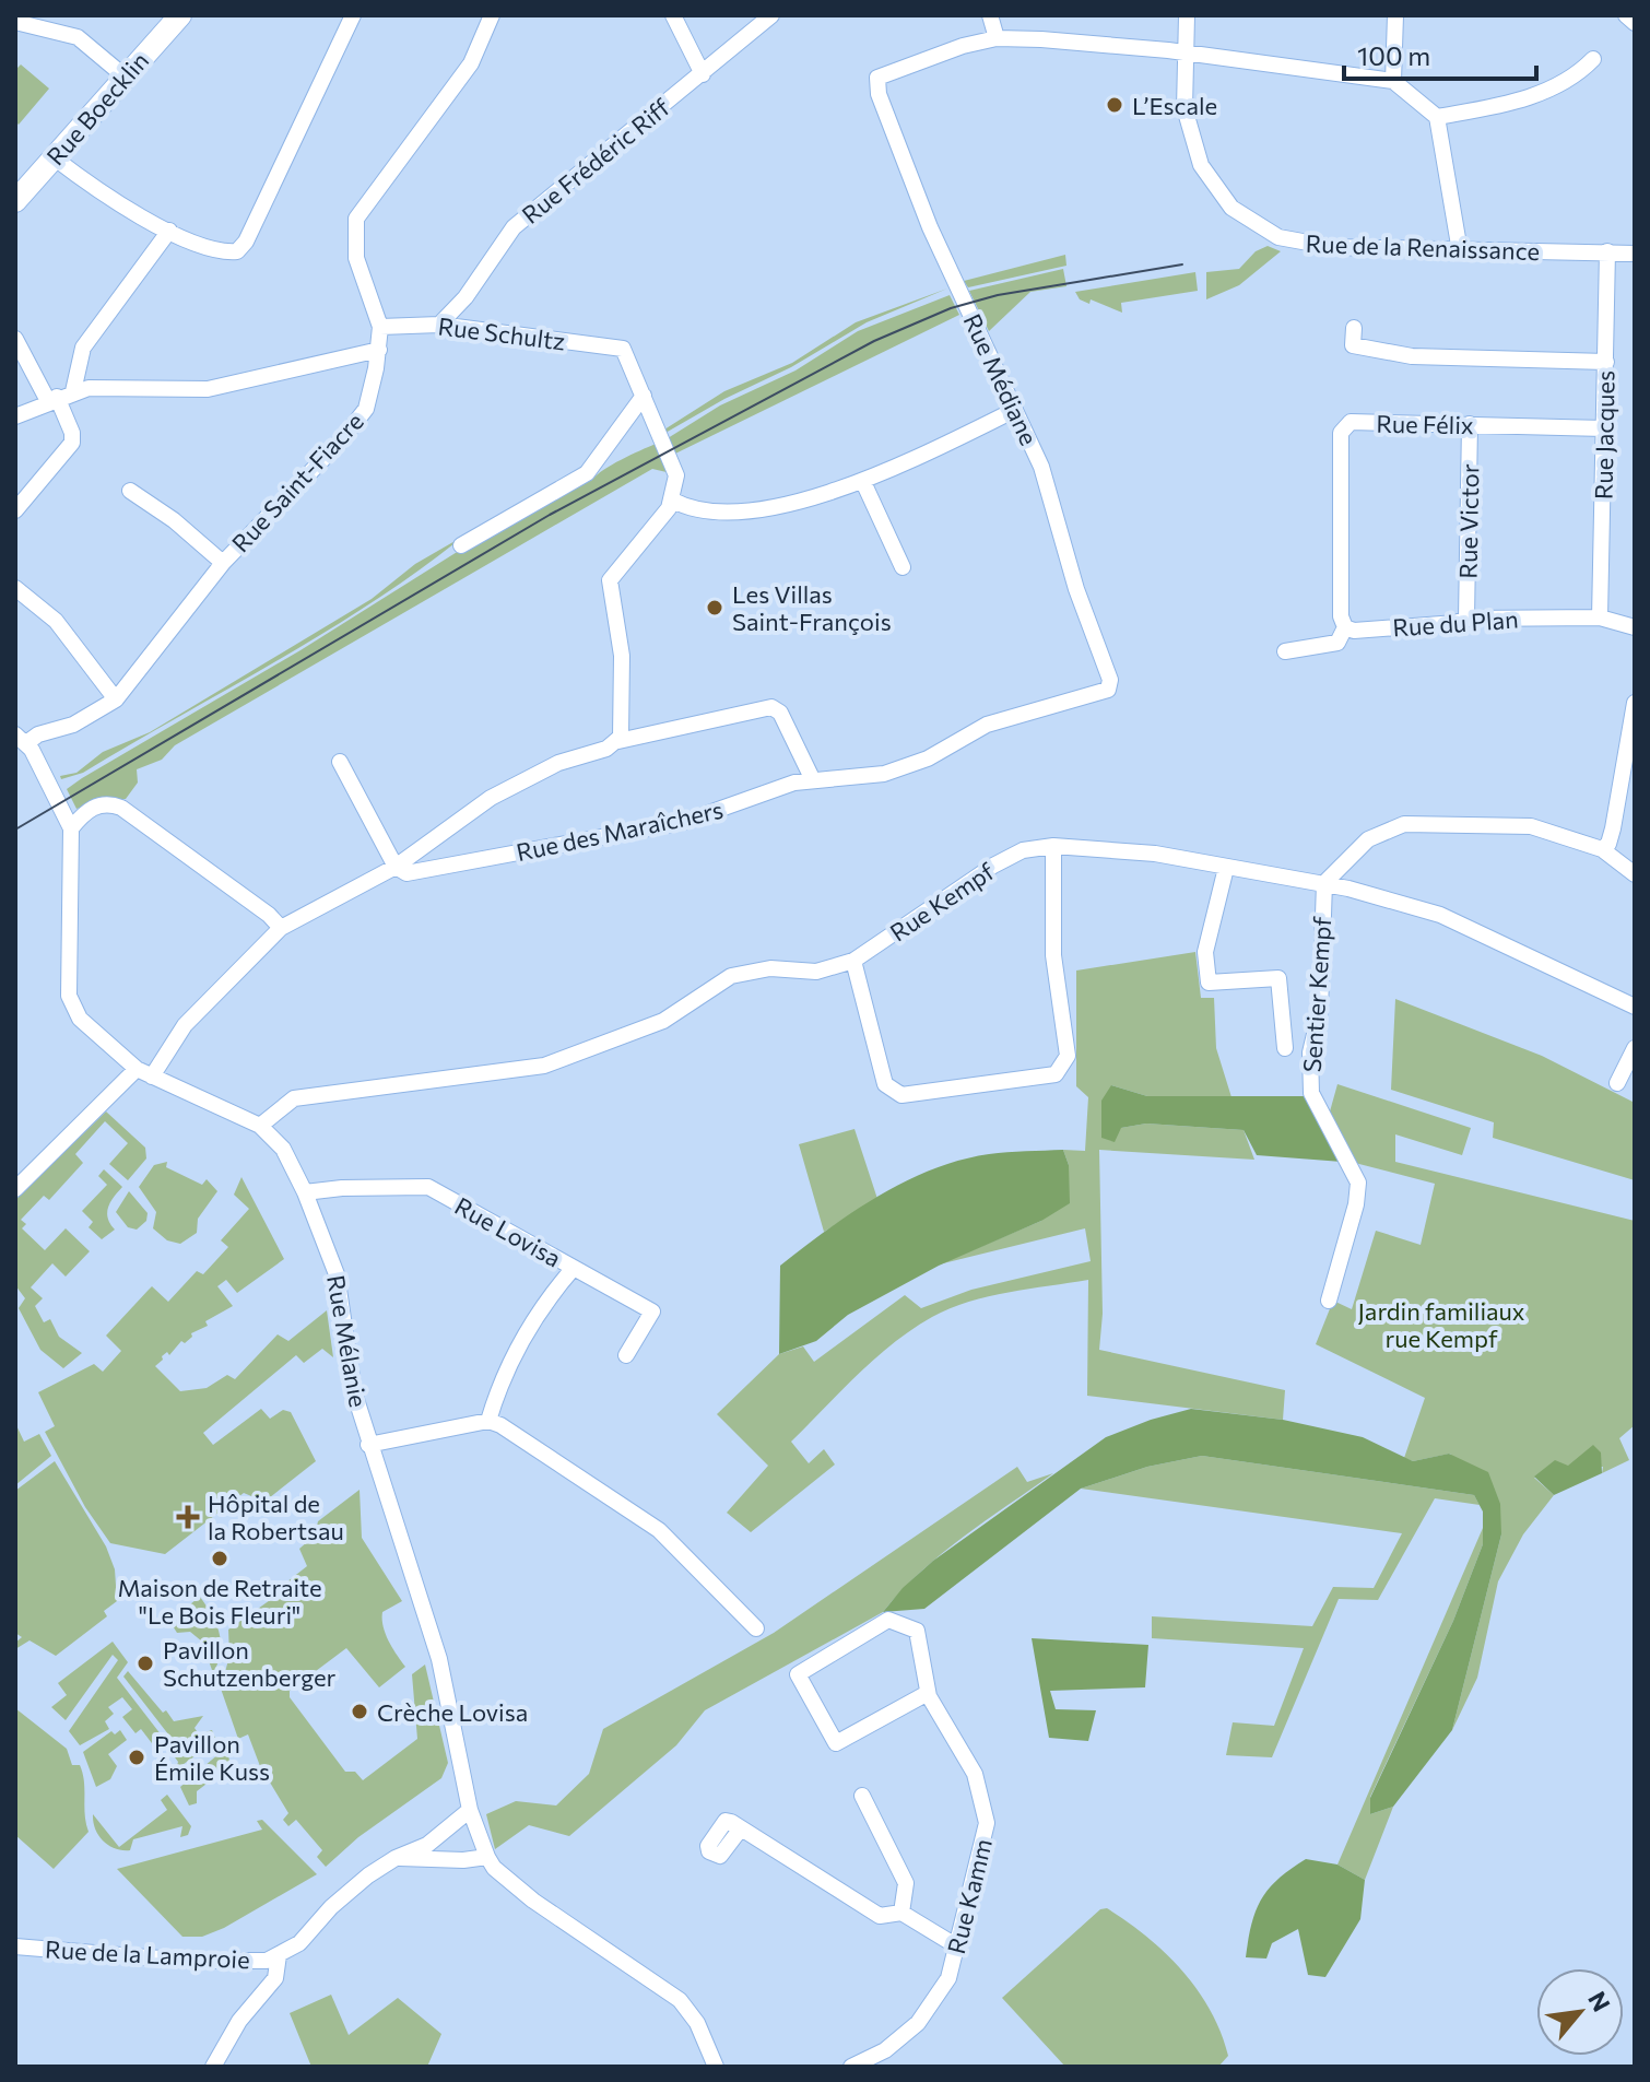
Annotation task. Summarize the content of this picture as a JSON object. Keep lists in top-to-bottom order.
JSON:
{
  "streets": {
    "main road": ["Rue Boecklin"],
    "street": [
      "Rue Frédéric Riff",
      "Rue de la Renaissance",
      "Rue Schultz",
      "Rue Médiane",
      "Rue Félix",
      "Rue Jacques",
      "Rue Saint-Fiacre",
      "Rue Victor",
      "Rue du Plan",
      "Rue des Maraîchers",
      "Rue Kempf",
      "Sentier Kempf",
      "Rue Lovisa",
      "Rue Mélanie",
      "Rue Kamm",
      "Rue de la Lamproie"
    ]
  },
  "crossings": [
    ["Rue Frédéric Riff", "Rue Schultz"],
    ["Rue de la Renaissance", "Rue Jacques"],
    ["Rue Schultz", "Rue Saint-Fiacre"],
    ["Rue Médiane", "Rue des Maraîchers"],
    ["Rue Félix", "Rue Jacques"],
    ["Rue Félix", "Rue Victor"],
    ["Rue Félix", "Rue du Plan"],
    ["Rue Jacques", "Rue du Plan"],
    ["Rue Saint-Fiacre", "Rue Mélanie"],
    ["Rue Victor", "Rue du Plan"],
    ["Rue des Maraîchers", "Rue Mélanie"],
    ["Rue Kempf", "Sentier Kempf"],
    ["Rue Kempf", "Rue Mélanie"],
    ["Rue Lovisa", "Rue Mélanie"]
  ],
  "parks": ["Jardin familiaux rue Kempf"],
  "places": {
    "other": [
      "L’Escale",
      "Les Villas Saint-François",
      "Maison de Retraite \"Le Bois Fleuri\"",
      "Pavillon Schutzenberger",
      "Crèche Lovisa",
      "Pavillon Émile Kuss"
    ],
    "health": ["Hôpital de la Robertsau"]
  },
  "scale_bar": "100 m",
  "north": "top right"
}
